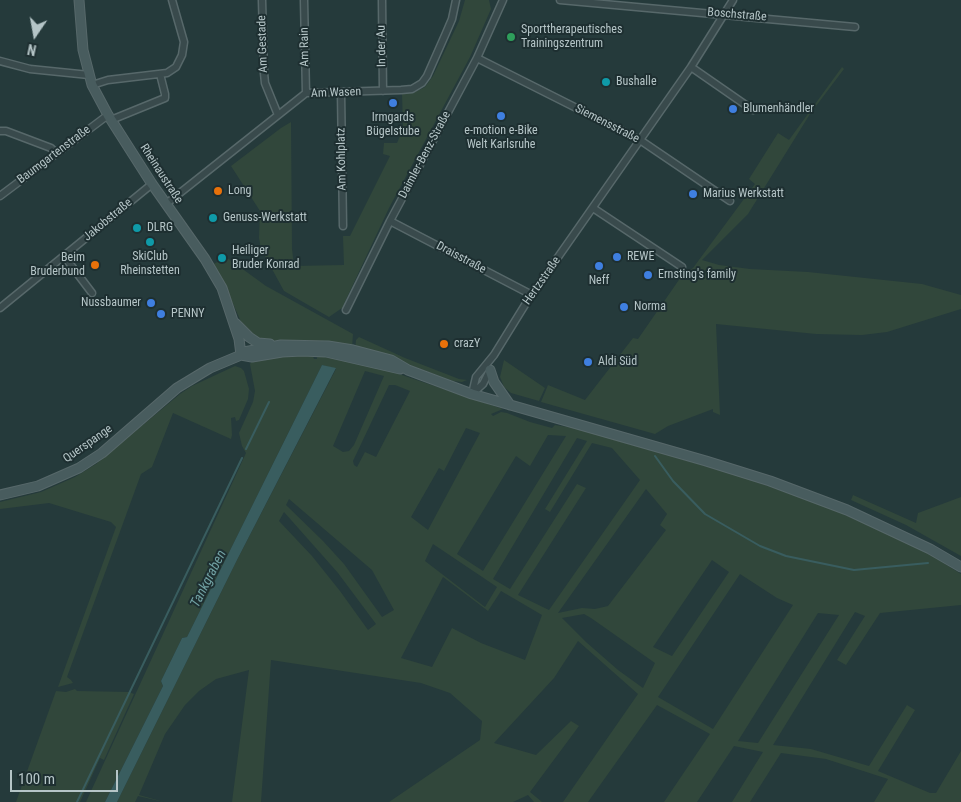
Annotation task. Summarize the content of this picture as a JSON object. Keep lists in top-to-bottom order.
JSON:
{
  "streets": {
    "main road": ["Rheinaustraße", "Querspange"],
    "street": [
      "Boschstraße",
      "Am Gestade",
      "In der Au",
      "Am Rain",
      "Am Wasen",
      "Siemensstraße",
      "Baumgartenstraße",
      "Daimler-Benz-Straße",
      "Am Kohlplatz",
      "Jakobstraße",
      "Draisstraße",
      "Hertzstraße"
    ]
  },
  "crossings": [
    ["Boschstraße", "Hertzstraße"],
    ["Am Gestade", "Am Wasen"],
    ["In der Au", "Am Wasen"],
    ["Am Rain", "Am Wasen"],
    ["Am Wasen", "Am Kohlplatz"],
    ["Am Wasen", "Rheinaustraße"],
    ["Siemensstraße", "Daimler-Benz-Straße"],
    ["Siemensstraße", "Hertzstraße"],
    ["Baumgartenstraße", "Rheinaustraße"],
    ["Daimler-Benz-Straße", "Draisstraße"],
    ["Rheinaustraße", "Jakobstraße"],
    ["Rheinaustraße", "Querspange"],
    ["Draisstraße", "Hertzstraße"]
  ],
  "water": ["Tankgraben"],
  "places": [
    "Sporttherapeutisches Trainingszentrum",
    "Bushalle",
    "Irmgards BügeIstube",
    "Blumenhändler",
    "e-motion e-Bike Welt Karlsruhe",
    "Long",
    "Marius Werkstatt",
    "Genuss-Werkstatt",
    "DLRG",
    "SkiClub Rheinstetten",
    "REWE",
    "Heiliger Bruder Konrad",
    "Beim Bruderbund",
    "Neff",
    "Ernsting's family",
    "Nussbaumer",
    "Norma",
    "PENNY",
    "crazY",
    "Aldi Süd"
  ],
  "scale_bar": "100 m",
  "north": "bottom"
}
